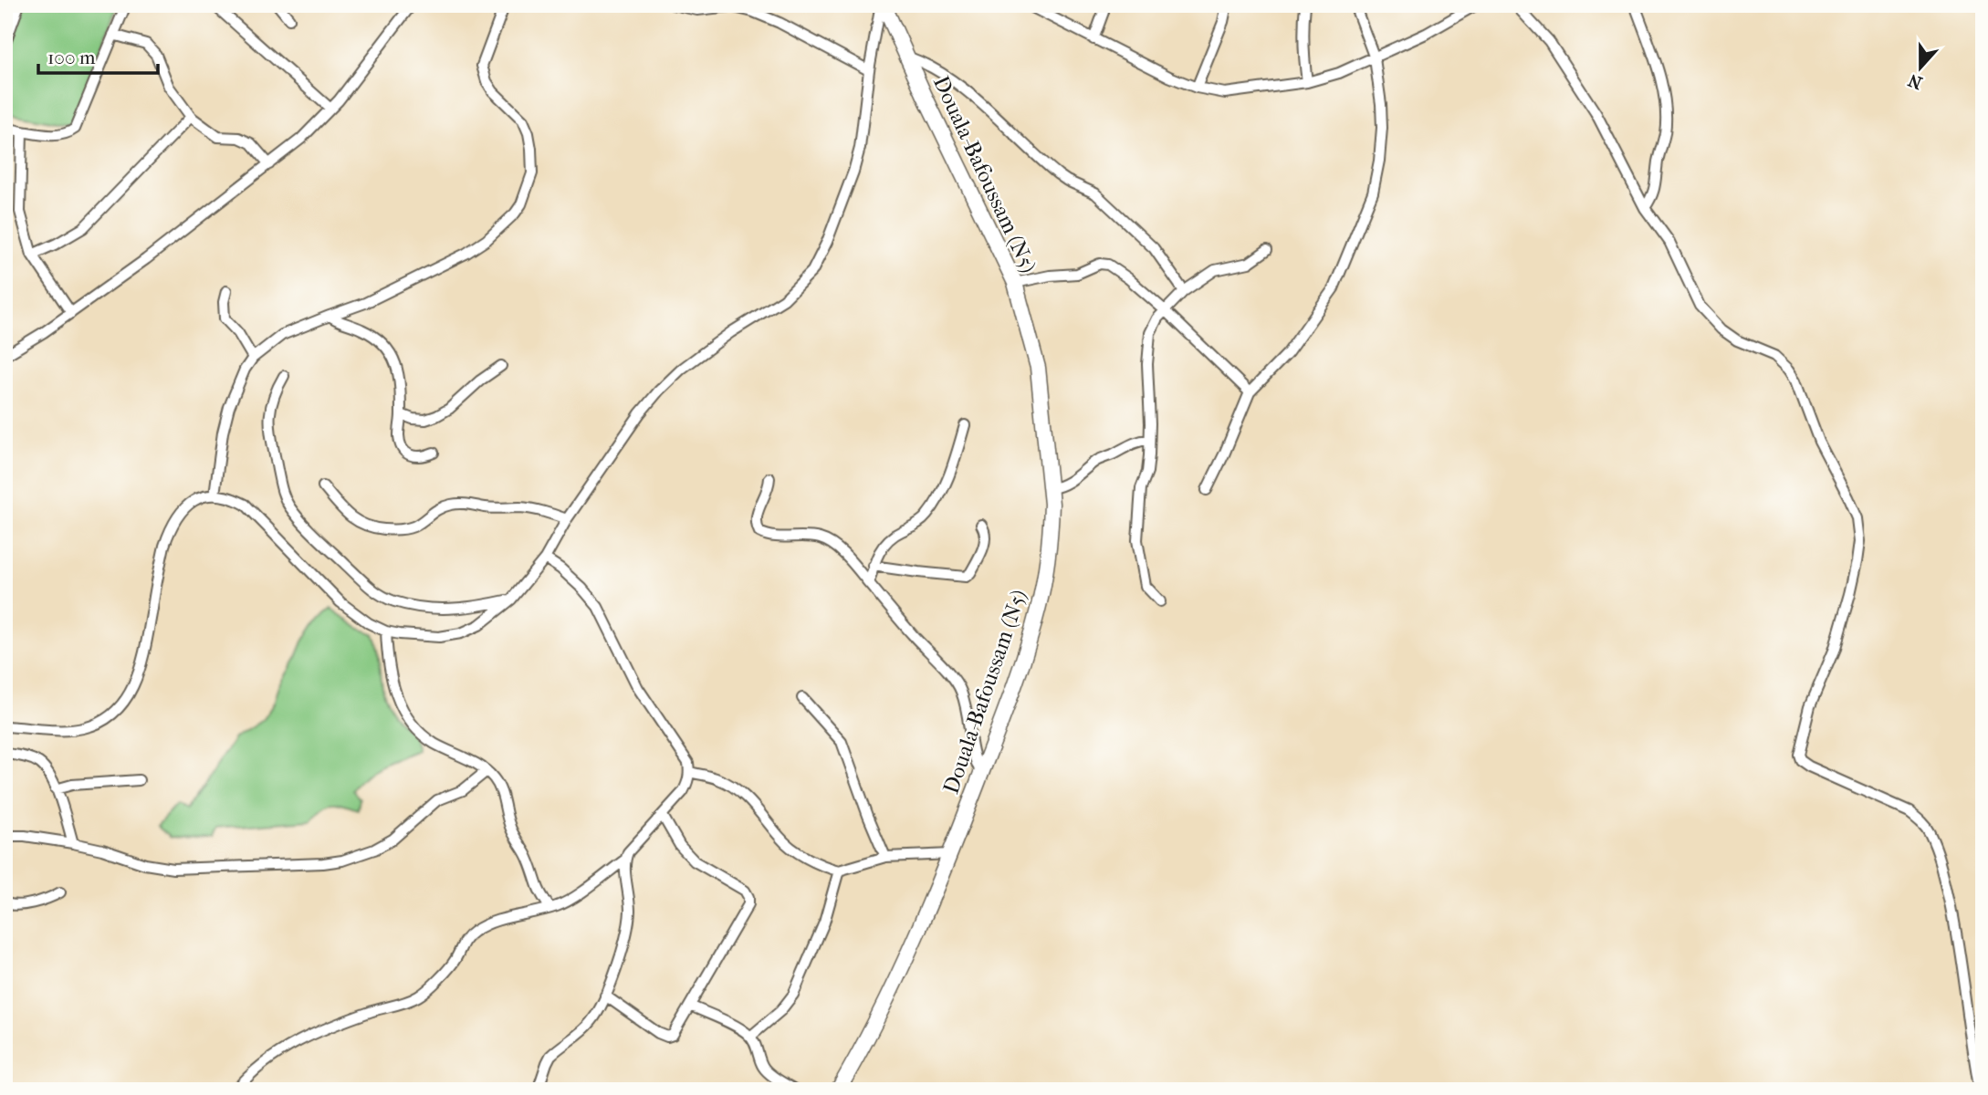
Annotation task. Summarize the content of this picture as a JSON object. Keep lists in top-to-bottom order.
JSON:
{
  "streets": {
    "highway": ["Douala-Bafoussam (N5)"]
  },
  "scale_bar": "100 m",
  "north": "bottom"
}
